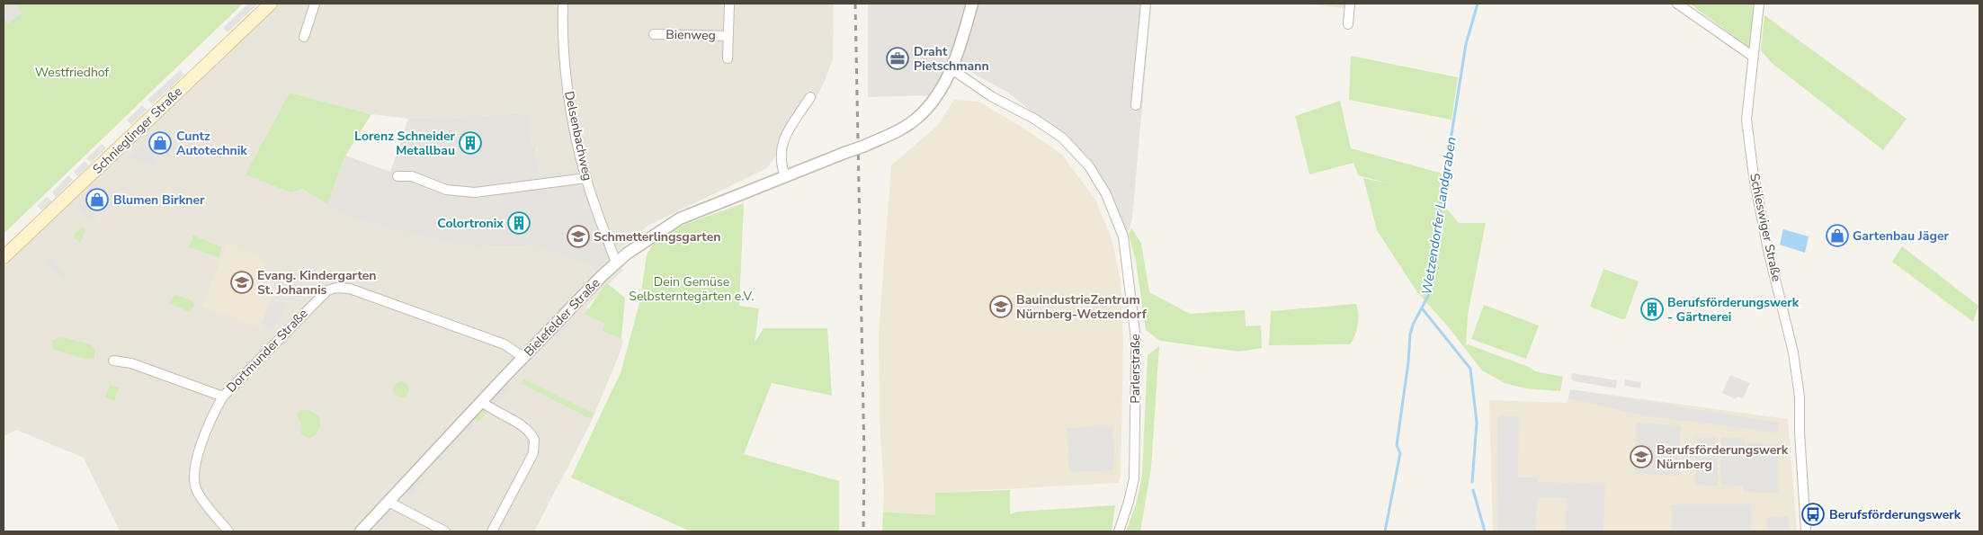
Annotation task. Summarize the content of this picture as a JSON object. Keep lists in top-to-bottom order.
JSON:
{
  "streets": {
    "main road": ["Schnieglinger Straße"],
    "street": [
      "Bienweg",
      "Delsenbachweg",
      "Schleswiger Straße",
      "Bielefelder Straße",
      "Dortmunder Straße",
      "Parlerstraße"
    ]
  },
  "crossings": [
    ["Delsenbachweg", "Bielefelder Straße"],
    ["Bielefelder Straße", "Dortmunder Straße"],
    ["Bielefelder Straße", "Parlerstraße"]
  ],
  "water": ["Wetzendorfer Landgraben"],
  "parks": ["Westfriedhof", "Dein Gemüse Selbsterntegärten e.V."],
  "places": {
    "office": ["Draht Pietschmann"],
    "shop": ["Cuntz Autotechnik", "Blumen Birkner", "Gartenbau Jäger"],
    "building": ["Lorenz Schneider Metallbau", "Colortronix", "Berufsförderungswerk - Gärtnerei"],
    "school or university": [
      "Schmetterlingsgarten",
      "Evang. Kindergarten St. Johannis",
      "BauindustrieZentrum Nürnberg-Wetzendorf",
      "Berufsförderungswerk Nürnberg"
    ],
    "bus stop": ["Berufsförderungswerk"]
  }
}
